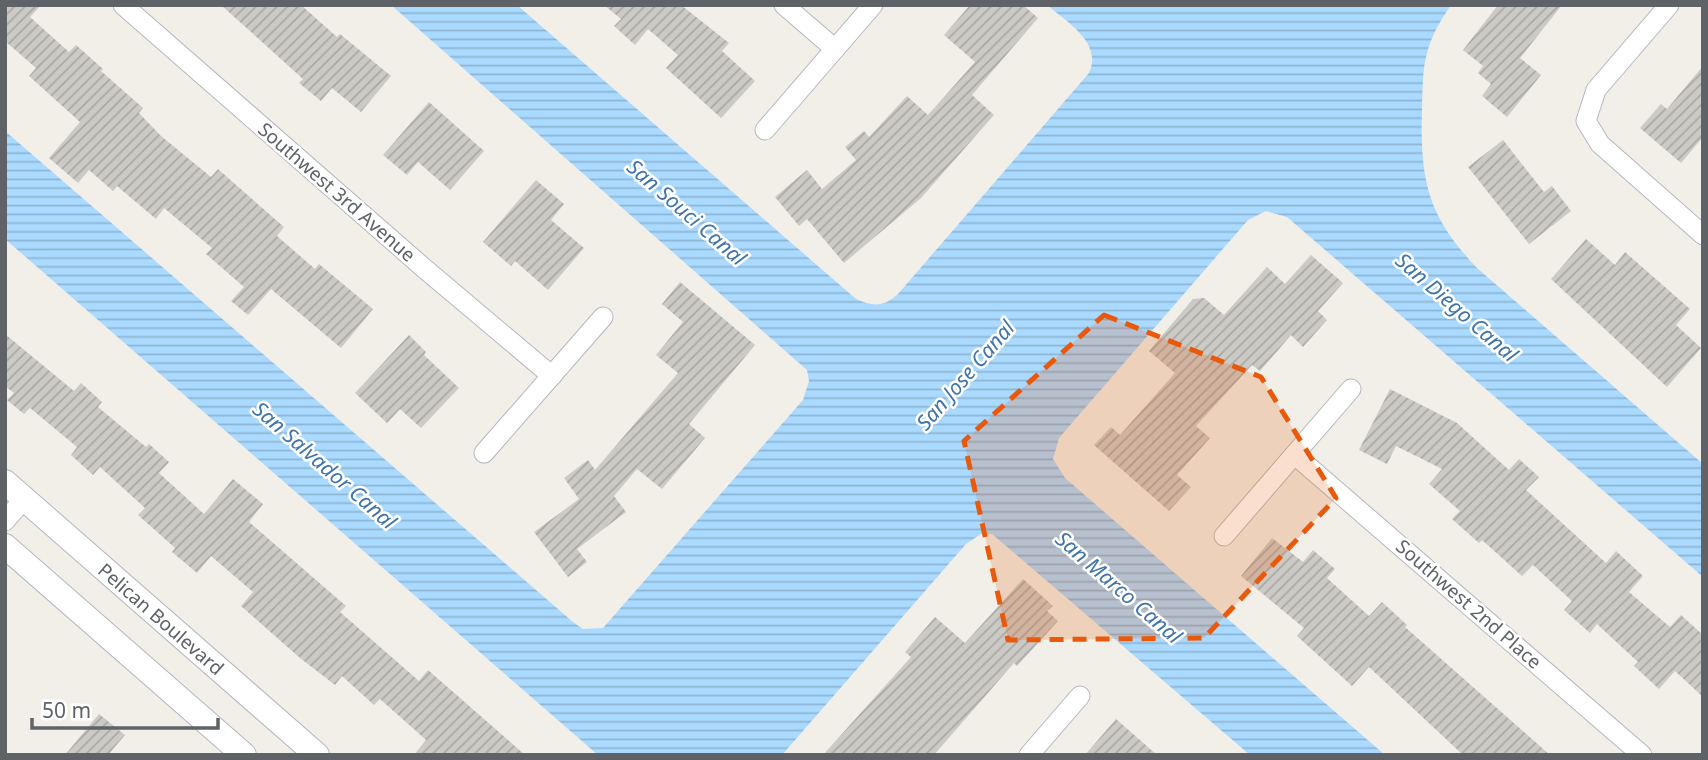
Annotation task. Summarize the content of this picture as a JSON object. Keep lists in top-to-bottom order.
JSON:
{
  "streets": {
    "street": ["Southwest 3rd Avenue", "Southwest 2nd Place", "Pelican Boulevard"]
  },
  "water": [
    "San Souci Canal",
    "San Diego Canal",
    "San Jose Canal",
    "San Salvador Canal",
    "San Marco Canal"
  ],
  "scale_bar": "50 m"
}
